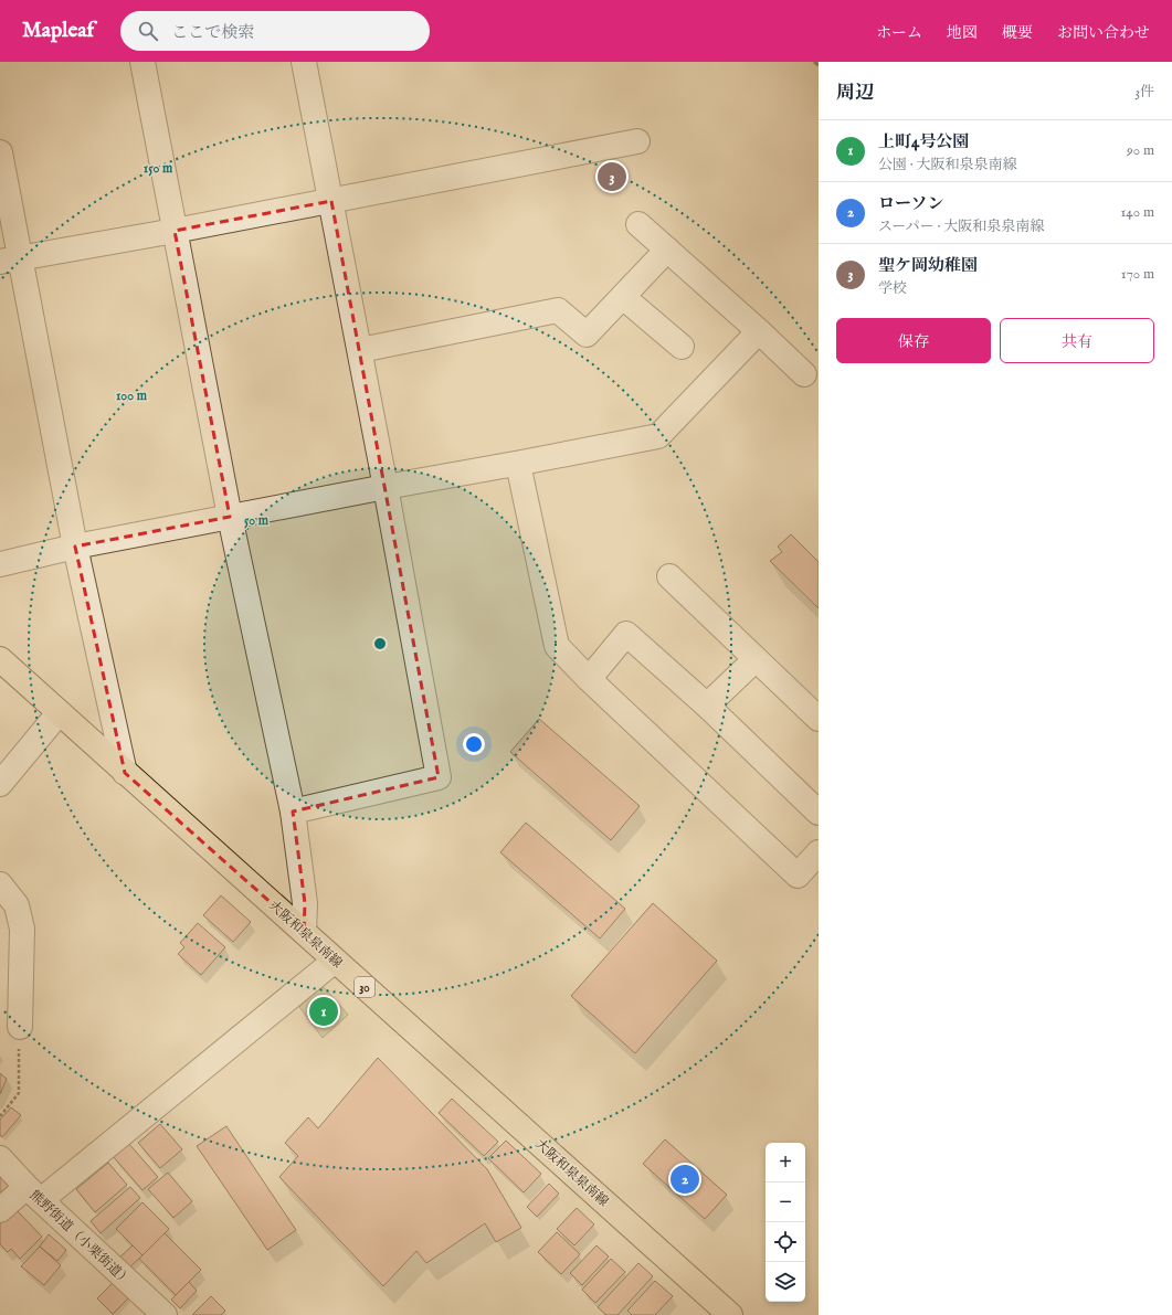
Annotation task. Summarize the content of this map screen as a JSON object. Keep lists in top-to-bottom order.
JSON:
{
  "streets": {
    "main road": ["大阪和泉泉南線", "30"],
    "street": ["熊野街道（小栗街道）"]
  },
  "page": {
    "header": "Mapleaf",
    "search": "ここで検索",
    "nav": [
      "ホーム",
      "地図",
      "概要",
      "お問い合わせ"
    ],
    "heading": ["周辺", "3件"],
    "list": [
      {
        "mark": "1",
        "name": "上町4号公園",
        "note": "公園 · 大阪和泉泉南線",
        "value": "90 m"
      },
      {
        "mark": "2",
        "name": "ローソン",
        "note": "スーパー · 大阪和泉泉南線",
        "value": "140 m"
      },
      {
        "mark": "3",
        "name": "聖ケ岡幼稚園",
        "note": "学校",
        "value": "170 m"
      }
    ],
    "pins": ["3", "1", "2"],
    "buttons": ["保存", "共有"],
    "map_buttons": ["+", "−"]
  },
  "rings": ["150 m", "100 m", "50 m"]
}
